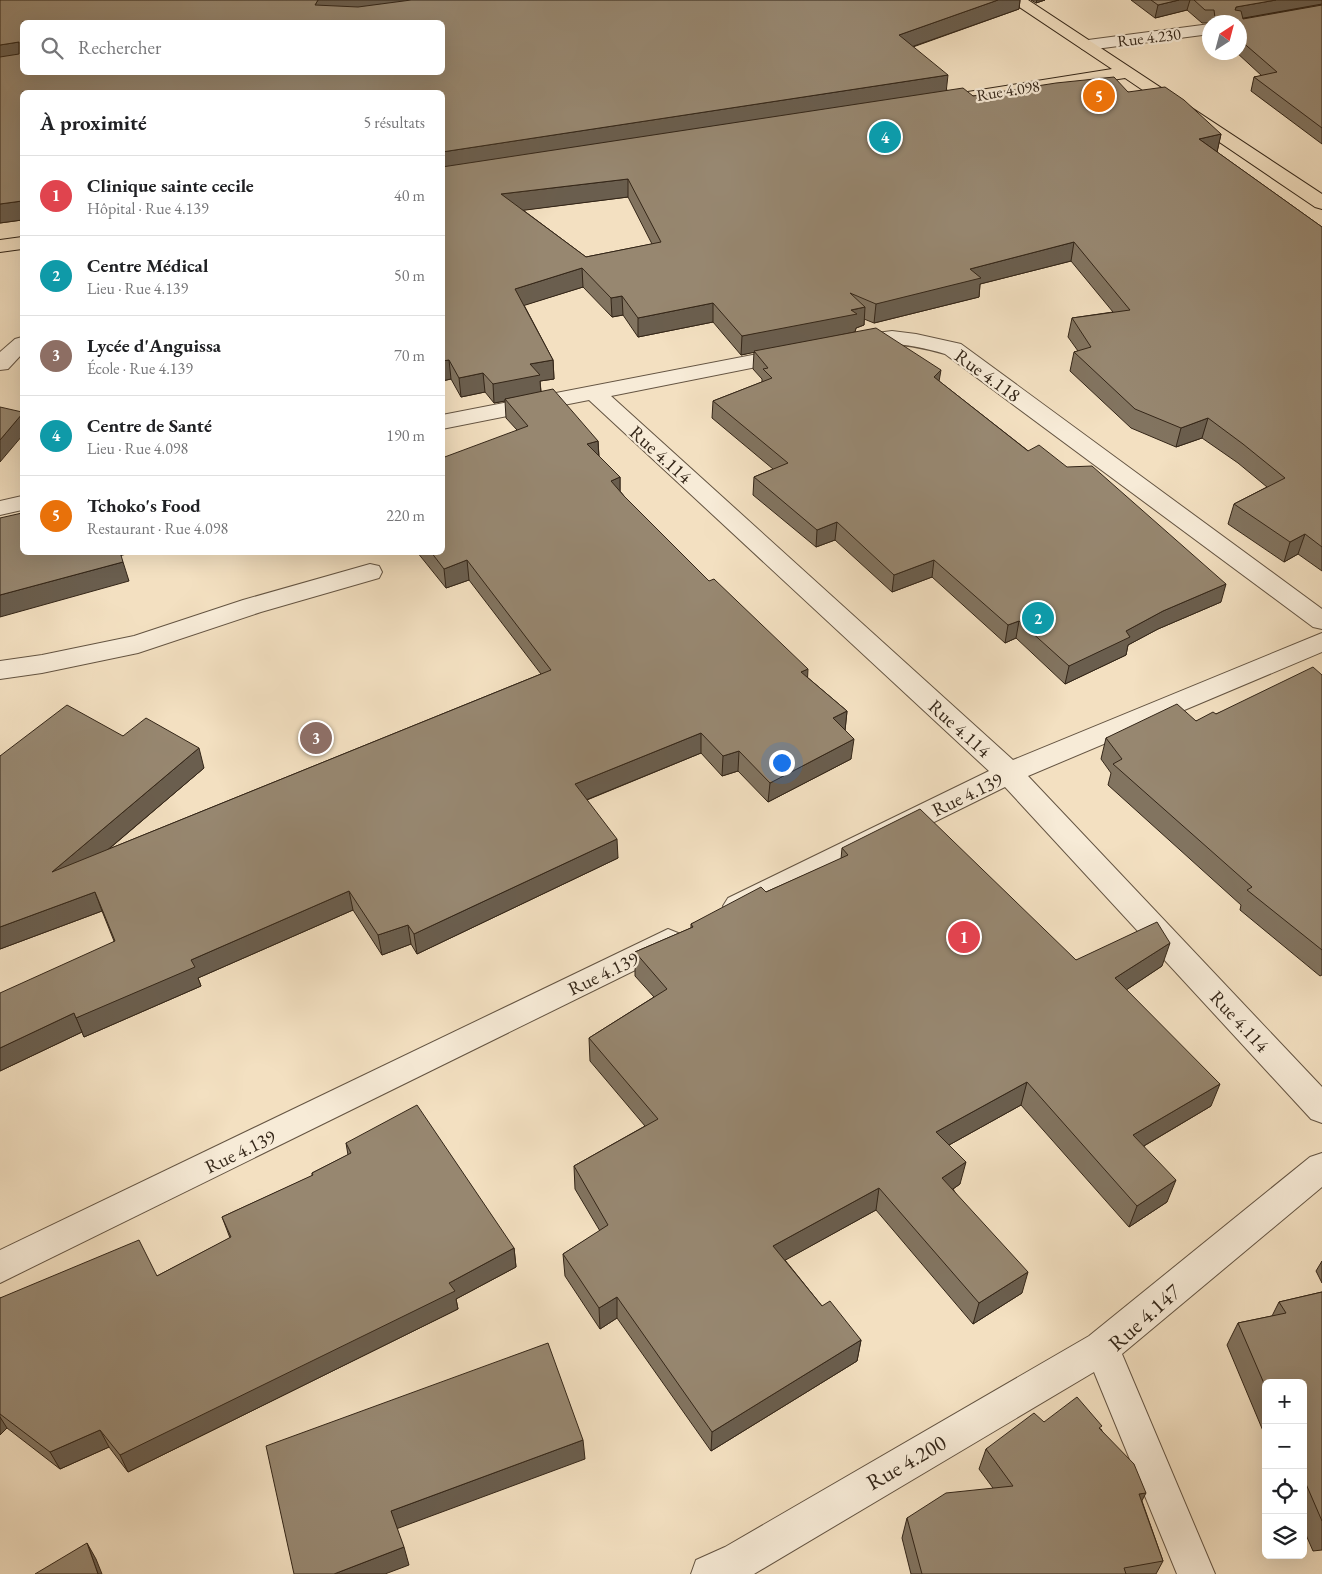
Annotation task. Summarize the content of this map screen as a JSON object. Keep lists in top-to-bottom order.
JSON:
{
  "streets": {
    "main road": ["Rue 4.098"],
    "street": [
      "Rue 4.230",
      "Rue 4.118",
      "Rue 4.114",
      "Rue 4.139",
      "Rue 4.147",
      "Rue 4.200"
    ]
  },
  "crossings": [
    ["Rue 4.114", "Rue 4.139"],
    ["Rue 4.147", "Rue 4.200"]
  ],
  "north": "top right",
  "page": {
    "search": "Rechercher",
    "pins": [
      "5",
      "4",
      "2",
      "3",
      "1"
    ],
    "heading": ["À proximité", "5 résultats"],
    "list": [
      {
        "mark": "1",
        "name": "Clinique sainte cecile",
        "note": "Hôpital · Rue 4.139",
        "value": "40 m"
      },
      {
        "mark": "2",
        "name": "Centre Médical",
        "note": "Lieu · Rue 4.139",
        "value": "50 m"
      },
      {
        "mark": "3",
        "name": "Lycée d'Anguissa",
        "note": "École · Rue 4.139",
        "value": "70 m"
      },
      {
        "mark": "4",
        "name": "Centre de Santé",
        "note": "Lieu · Rue 4.098",
        "value": "190 m"
      },
      {
        "mark": "5",
        "name": "Tchoko's Food",
        "note": "Restaurant · Rue 4.098",
        "value": "220 m"
      }
    ],
    "map_buttons": ["+", "−"]
  }
}
